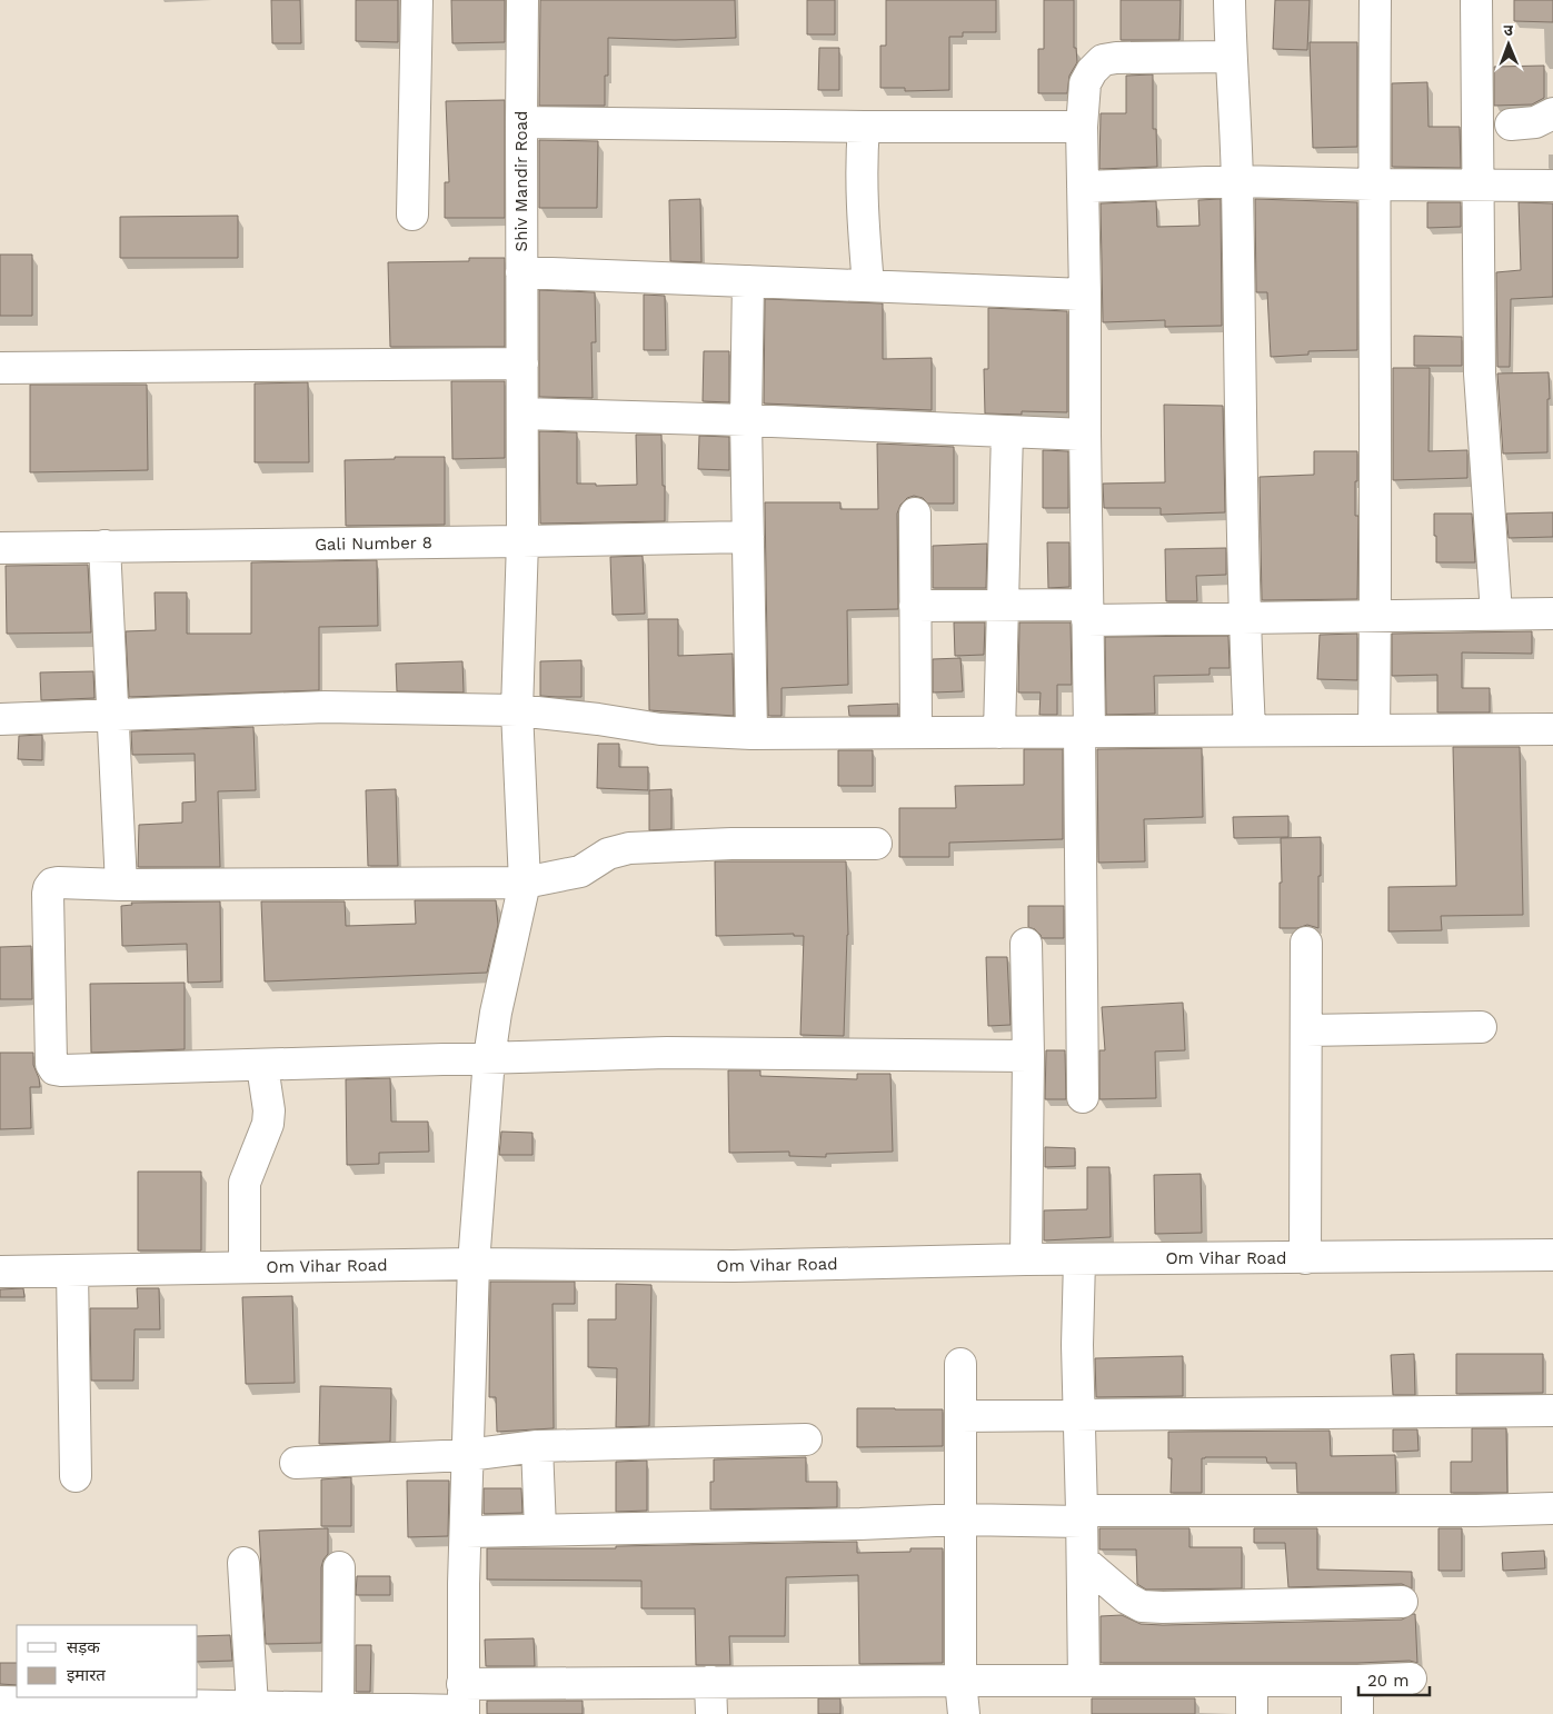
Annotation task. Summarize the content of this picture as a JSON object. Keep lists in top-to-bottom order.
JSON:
{
  "streets": {
    "street": ["Shiv Mandir Road", "Gali Number 8", "Om Vihar Road"]
  },
  "crossings": [
    ["Shiv Mandir Road", "Gali Number 8"],
    ["Shiv Mandir Road", "Om Vihar Road"]
  ],
  "legend": ["सड़क", "इमारत"],
  "scale_bar": "20 m",
  "north": "top"
}
